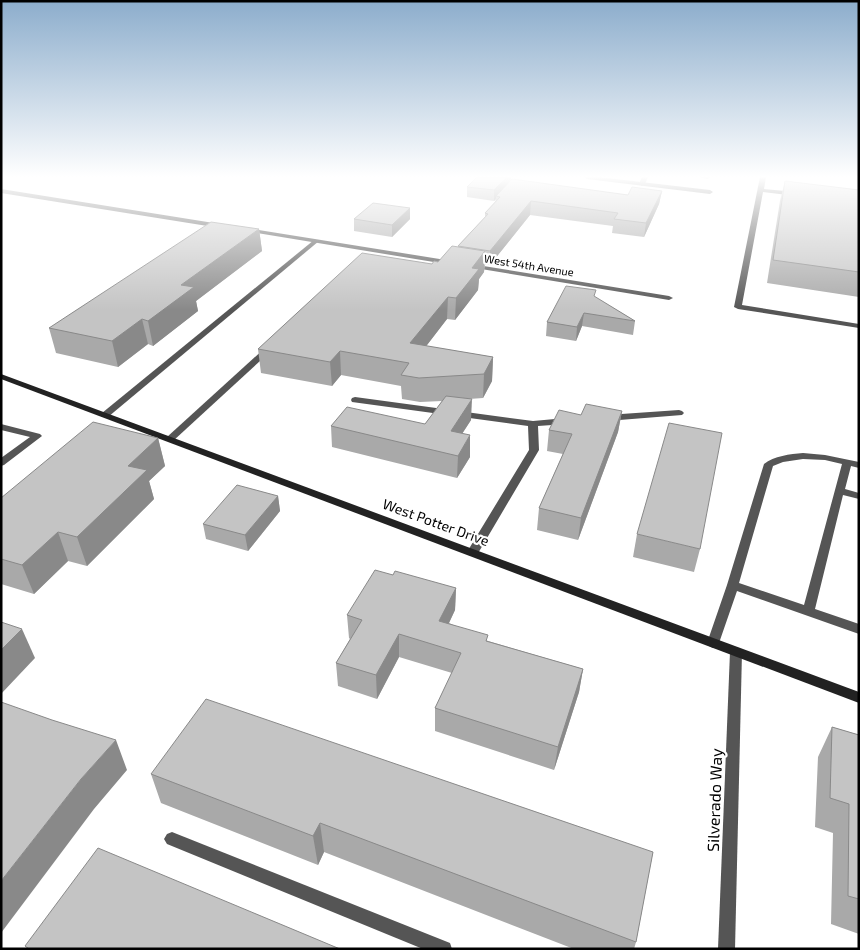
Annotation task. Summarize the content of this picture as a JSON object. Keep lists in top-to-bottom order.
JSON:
{
  "streets": {
    "main road": ["West Potter Drive"],
    "street": ["West 54th Avenue", "Silverado Way"]
  },
  "crossings": [
    ["West Potter Drive", "Silverado Way"]
  ]
}
